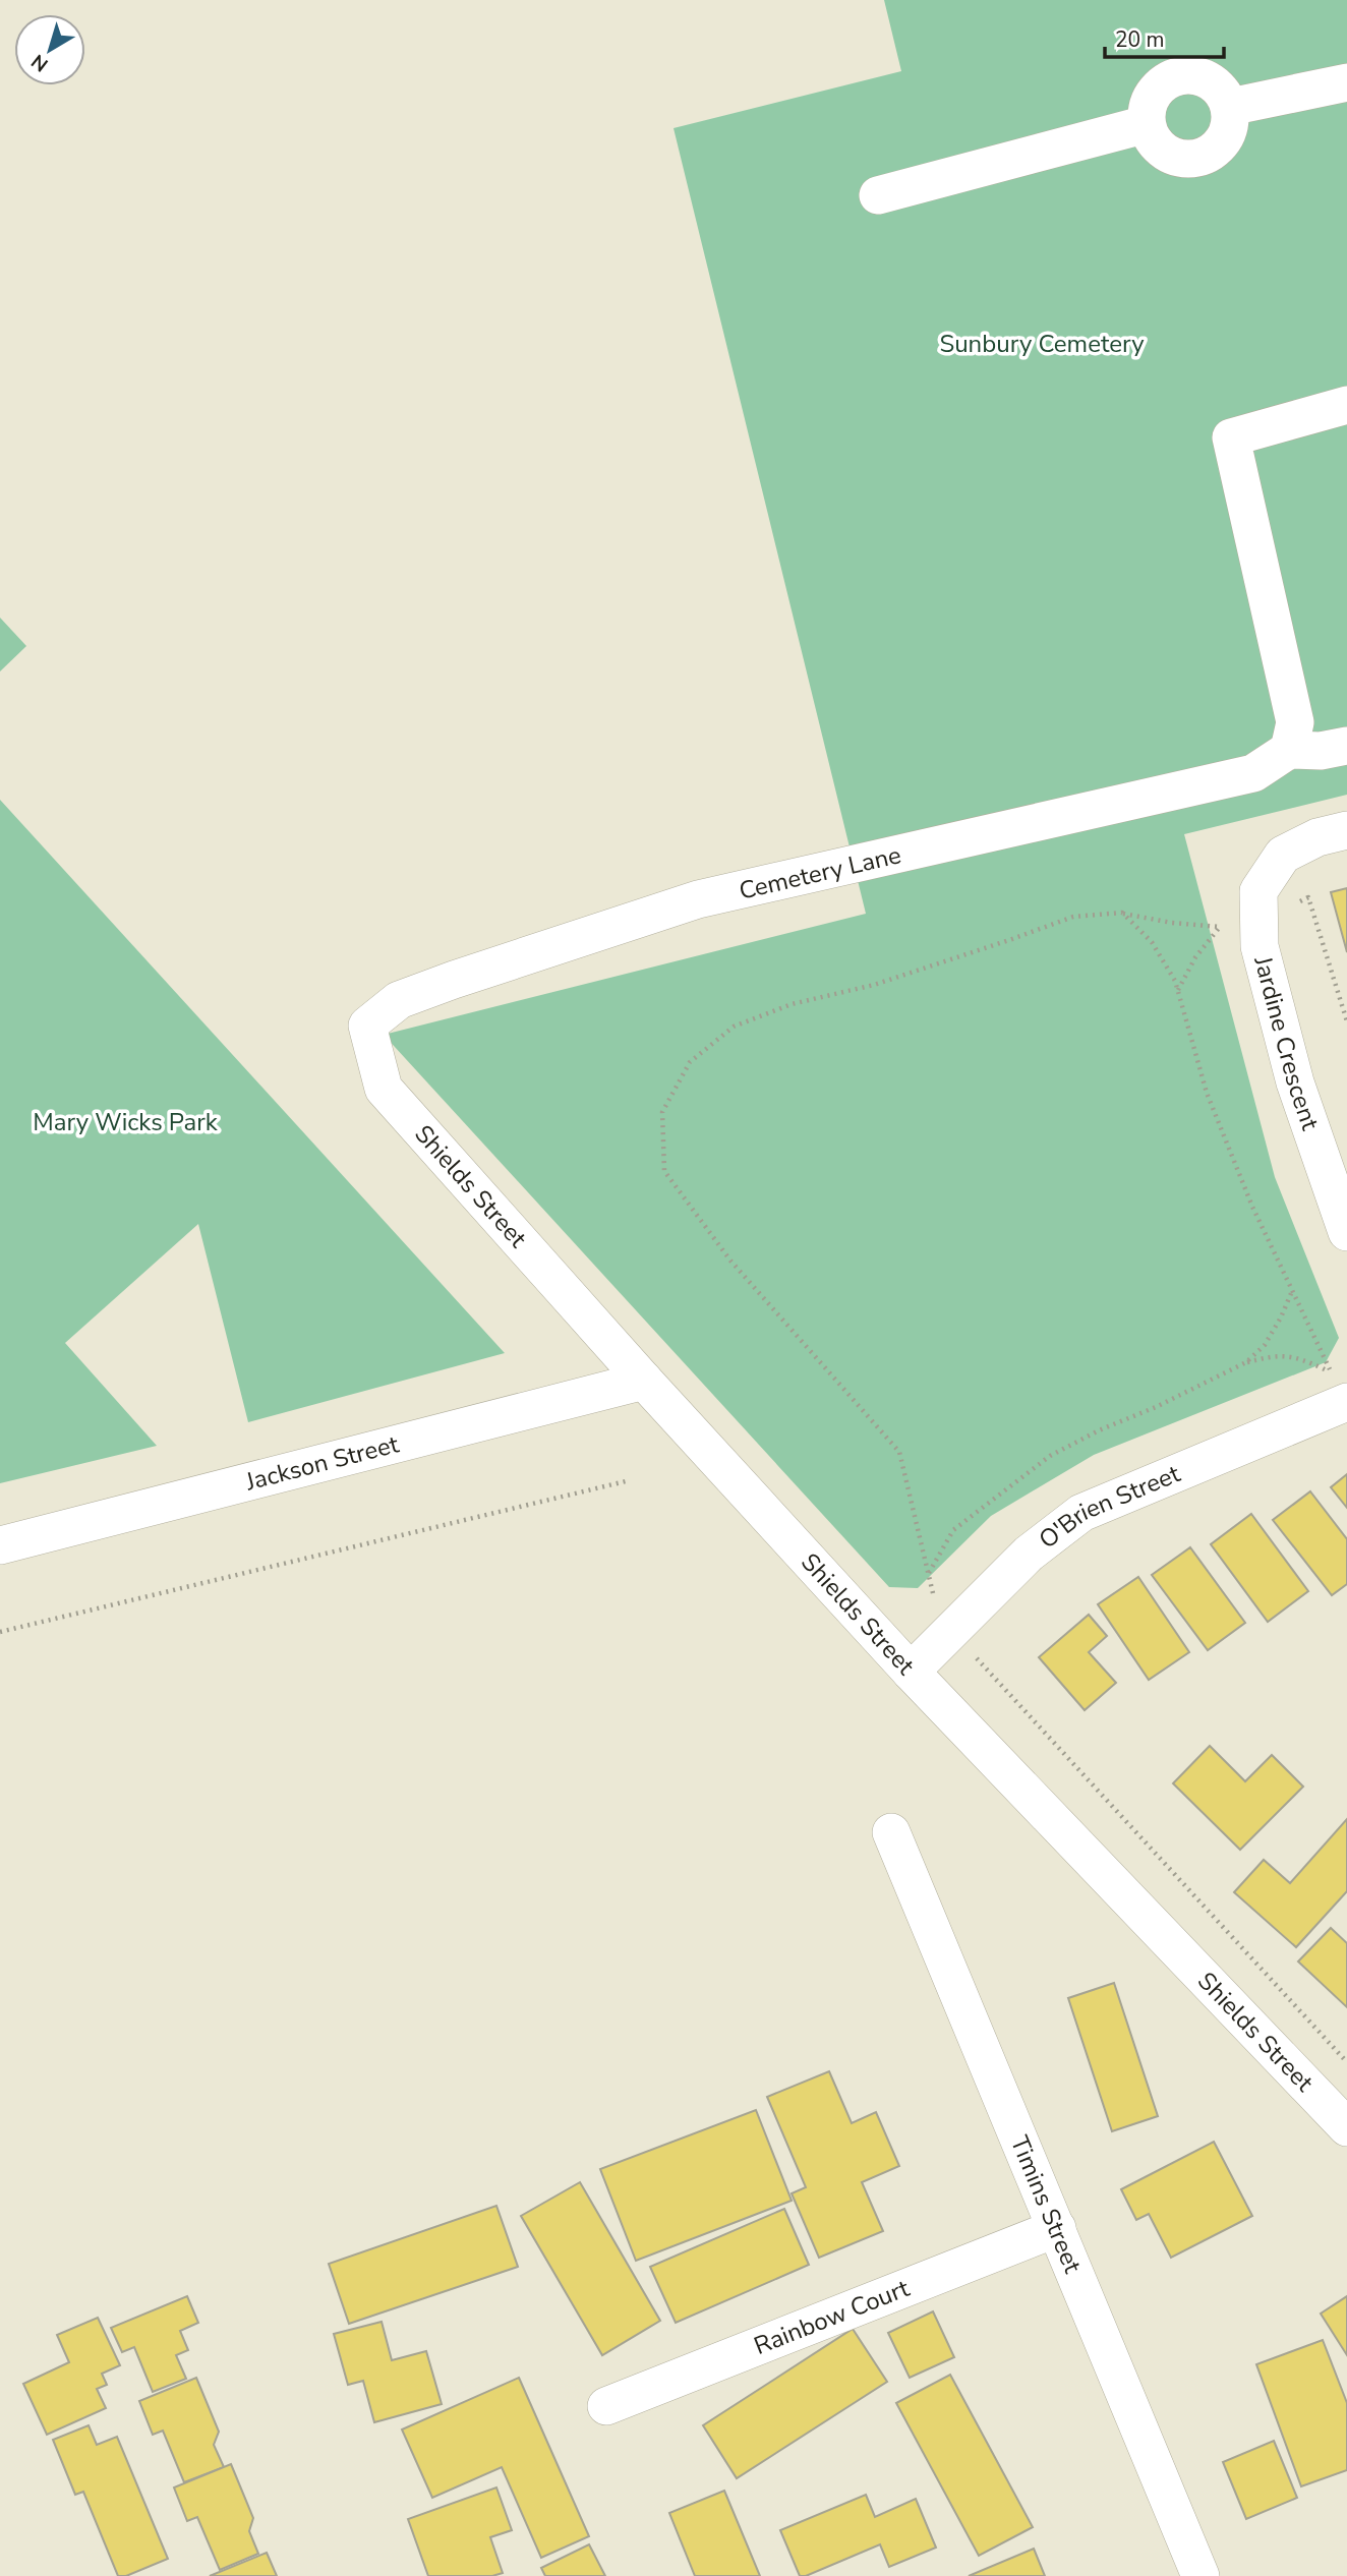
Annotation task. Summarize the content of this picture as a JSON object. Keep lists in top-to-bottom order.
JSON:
{
  "streets": {
    "street": [
      "Cemetery Lane",
      "Jardine Crescent",
      "Shields Street",
      "Jackson Street",
      "O'Brien Street",
      "Timins Street",
      "Rainbow Court"
    ]
  },
  "crossings": [
    ["Cemetery Lane", "Shields Street"],
    ["Shields Street", "Jackson Street"],
    ["Shields Street", "O'Brien Street"],
    ["Timins Street", "Rainbow Court"]
  ],
  "parks": ["Sunbury Cemetery", "Mary Wicks Park"],
  "scale_bar": "20 m",
  "north": "bottom left"
}
